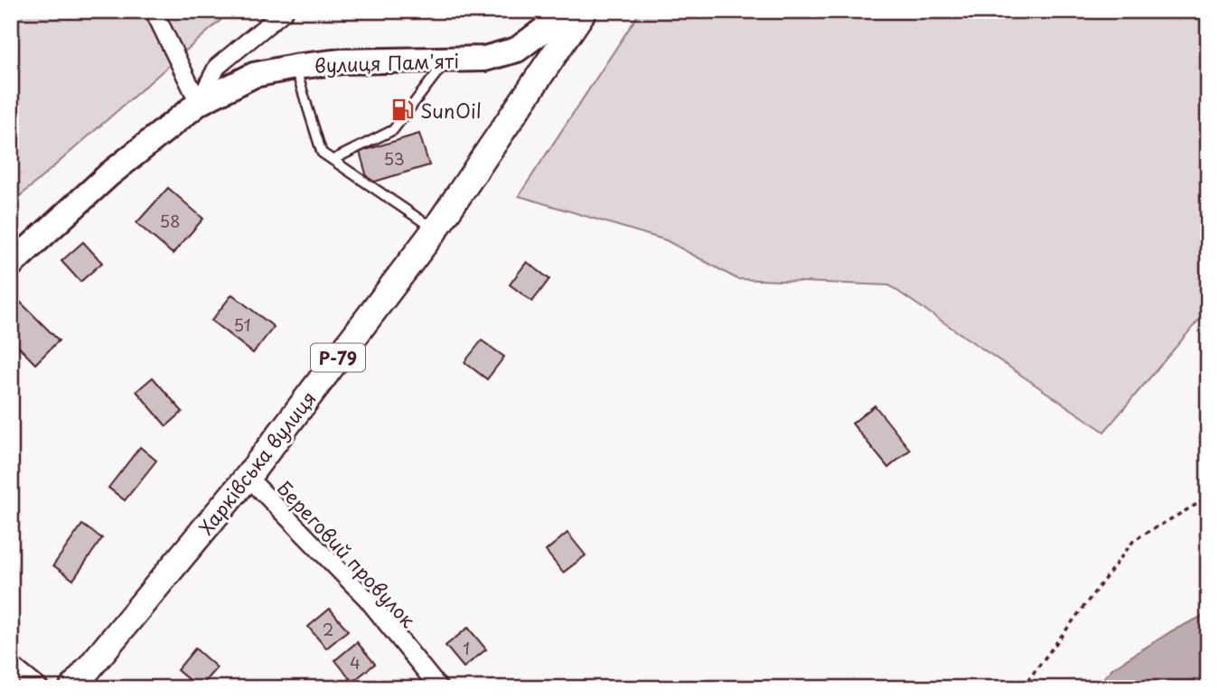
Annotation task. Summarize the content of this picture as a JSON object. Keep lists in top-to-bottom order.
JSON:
{
  "streets": {
    "main road": ["Р-79", "Харківська вулиця"],
    "street": ["вулиця Пам'яті", "Береговий провулок"]
  },
  "crossings": [
    ["Харківська вулиця", "Береговий провулок"]
  ],
  "places": {
    "fuel station": ["SunOil"]
  },
  "house_numbers": [
    "53",
    "58",
    "51",
    "2",
    "1",
    "4"
  ]
}
